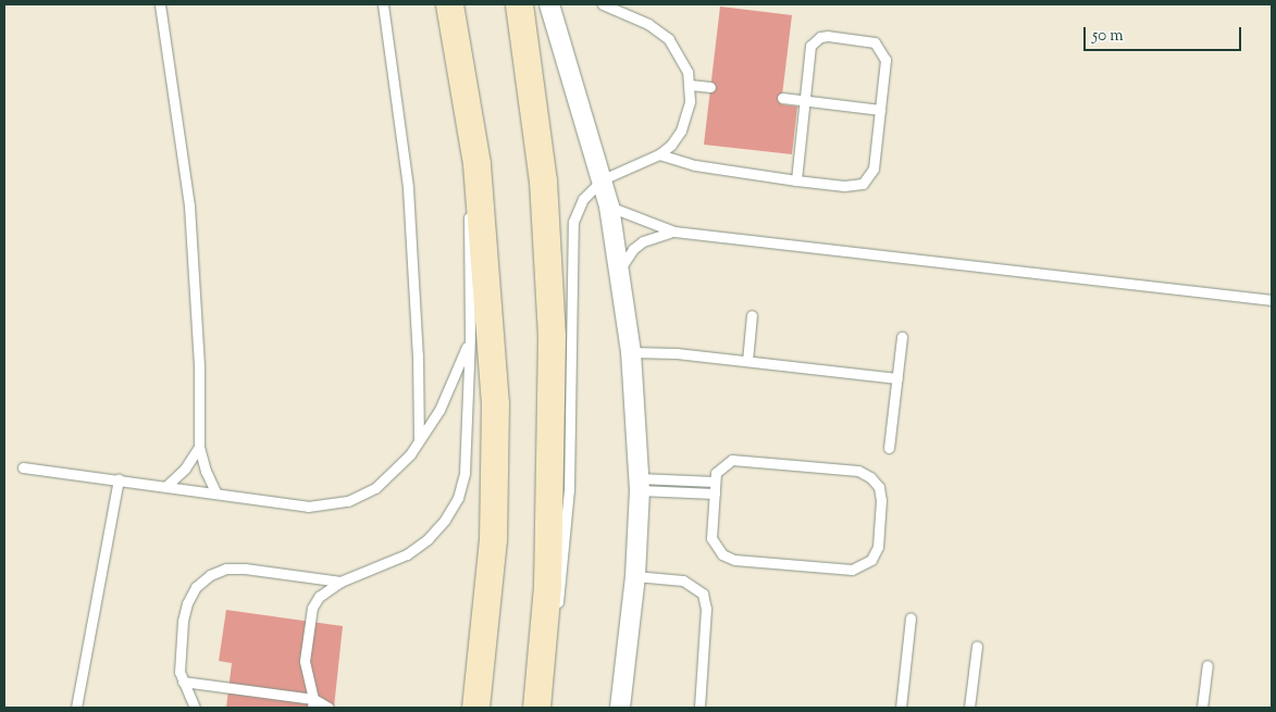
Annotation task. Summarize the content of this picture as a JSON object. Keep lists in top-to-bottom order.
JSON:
{
  "scale_bar": "50 m"
}
